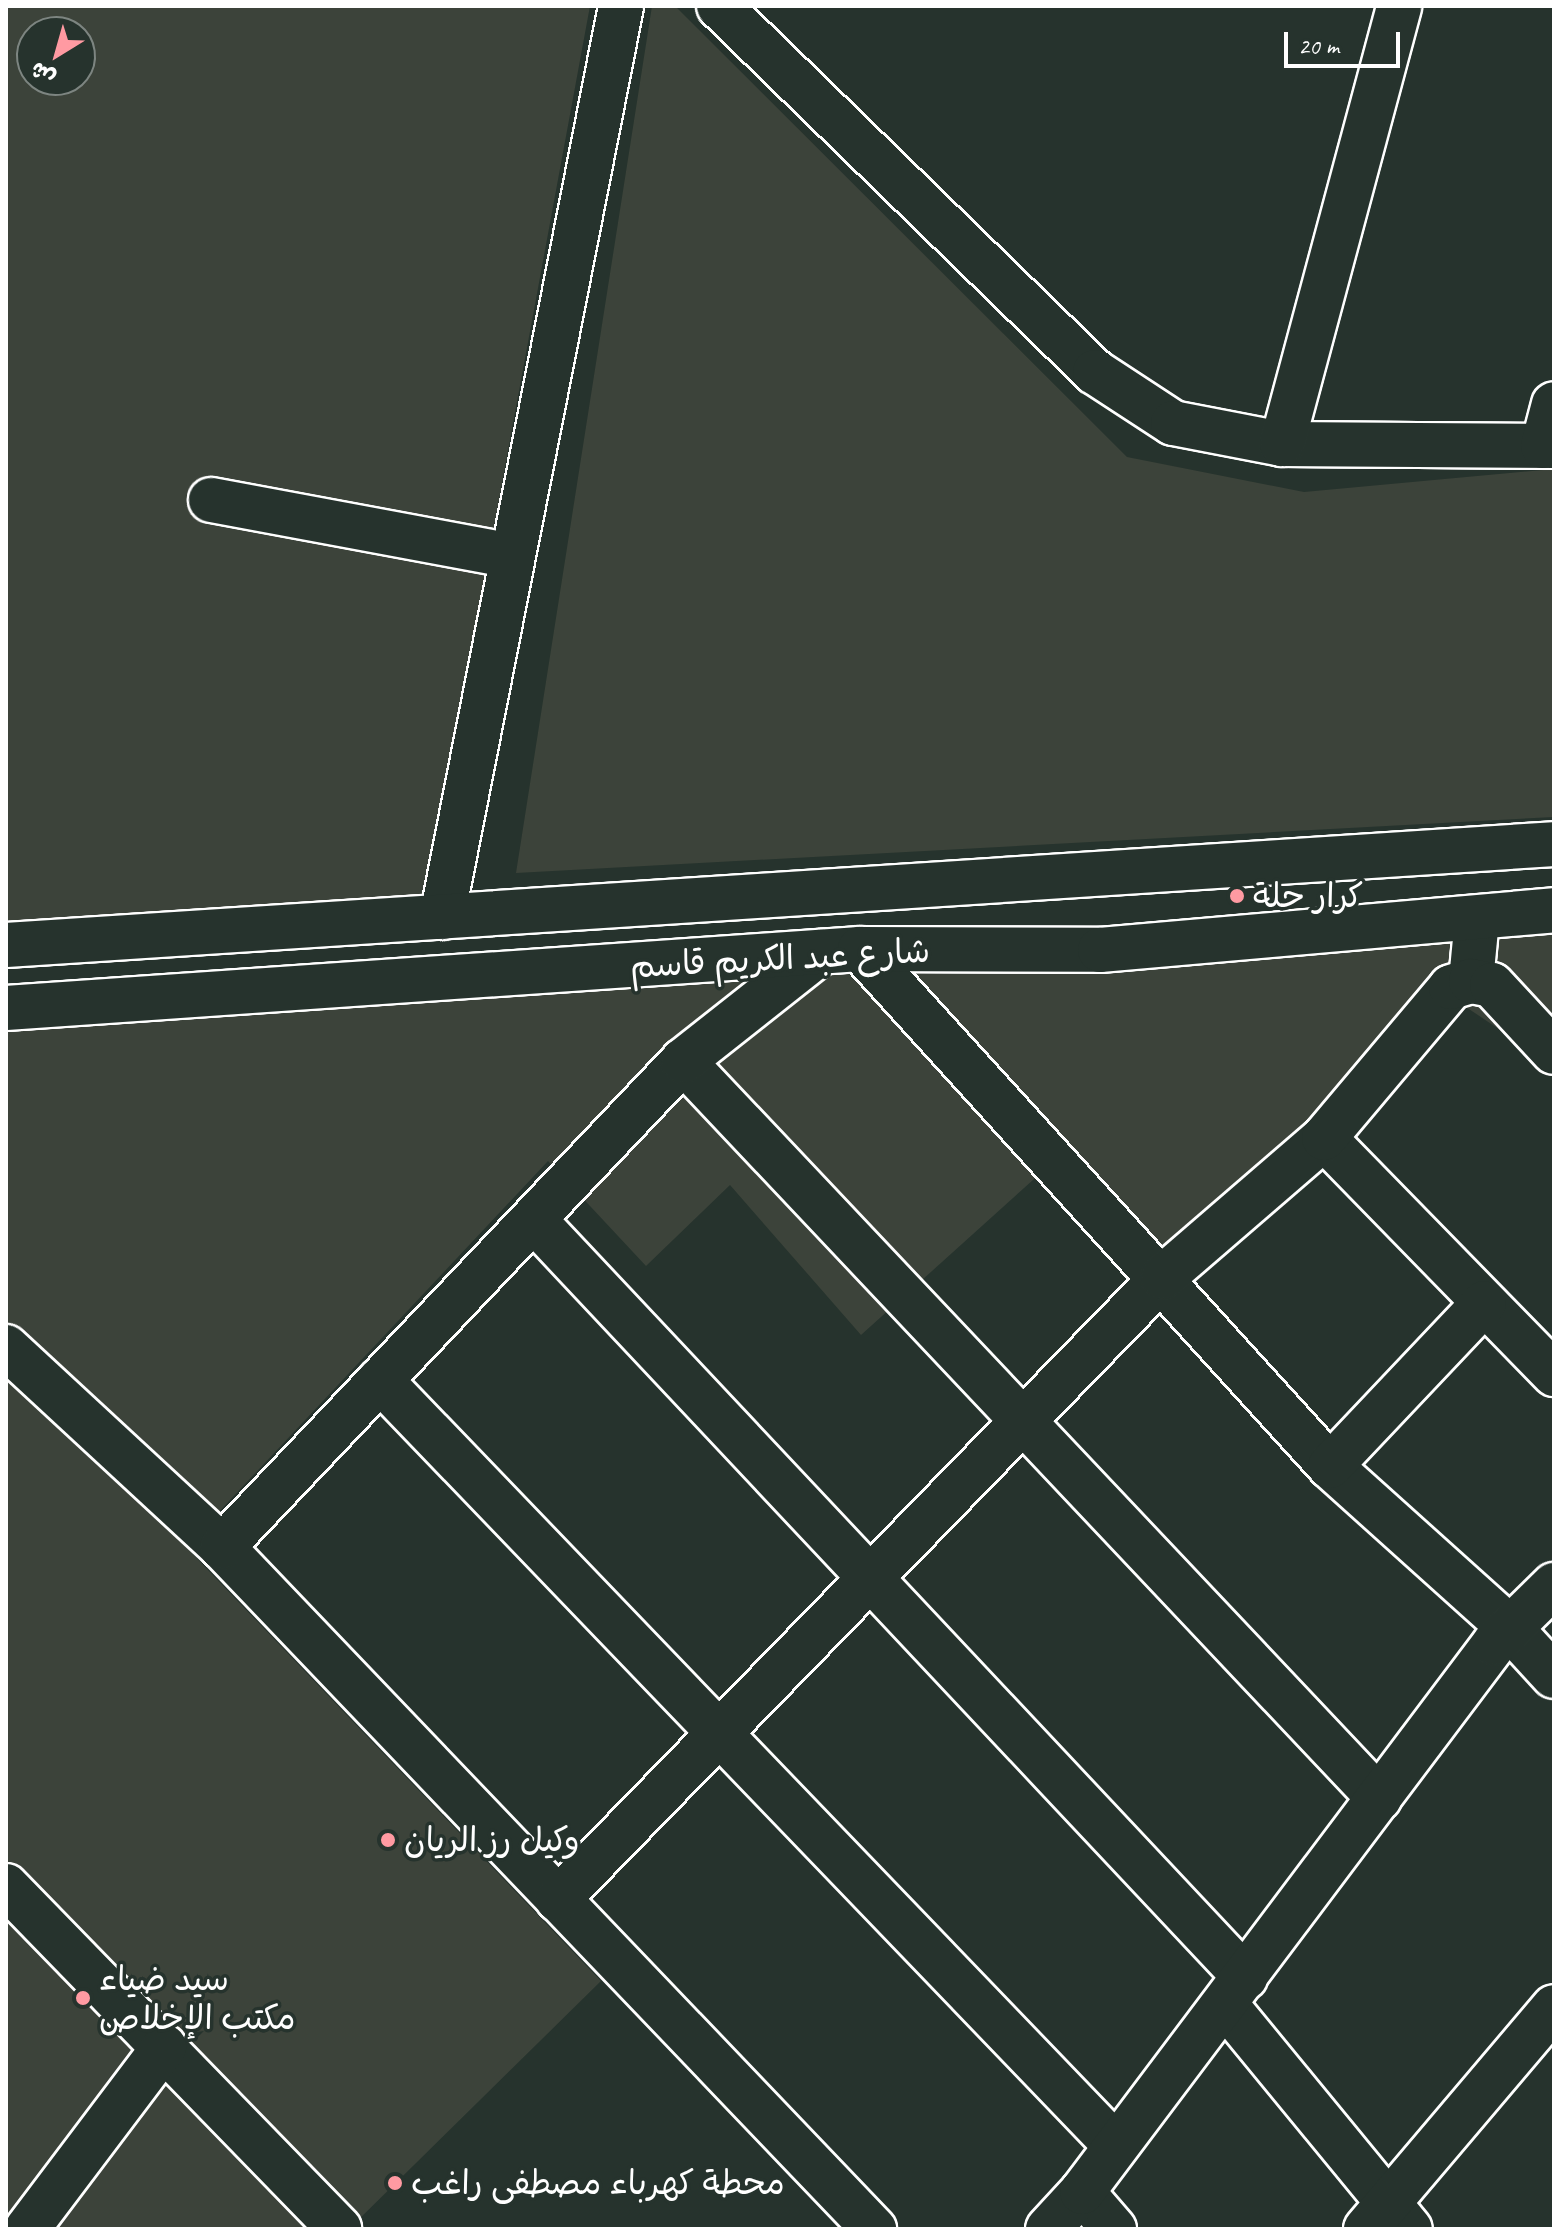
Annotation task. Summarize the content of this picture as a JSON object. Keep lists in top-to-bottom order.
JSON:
{
  "streets": {
    "street": ["شارع عبد الكريم قاسم"]
  },
  "places": [
    "كرار حلة",
    "وكيل رز الريان",
    "سيد ضياء مكتب الإخلاص",
    "محطة كهرباء مصطفى راغب"
  ],
  "scale_bar": "20 m",
  "north": "bottom left"
}
